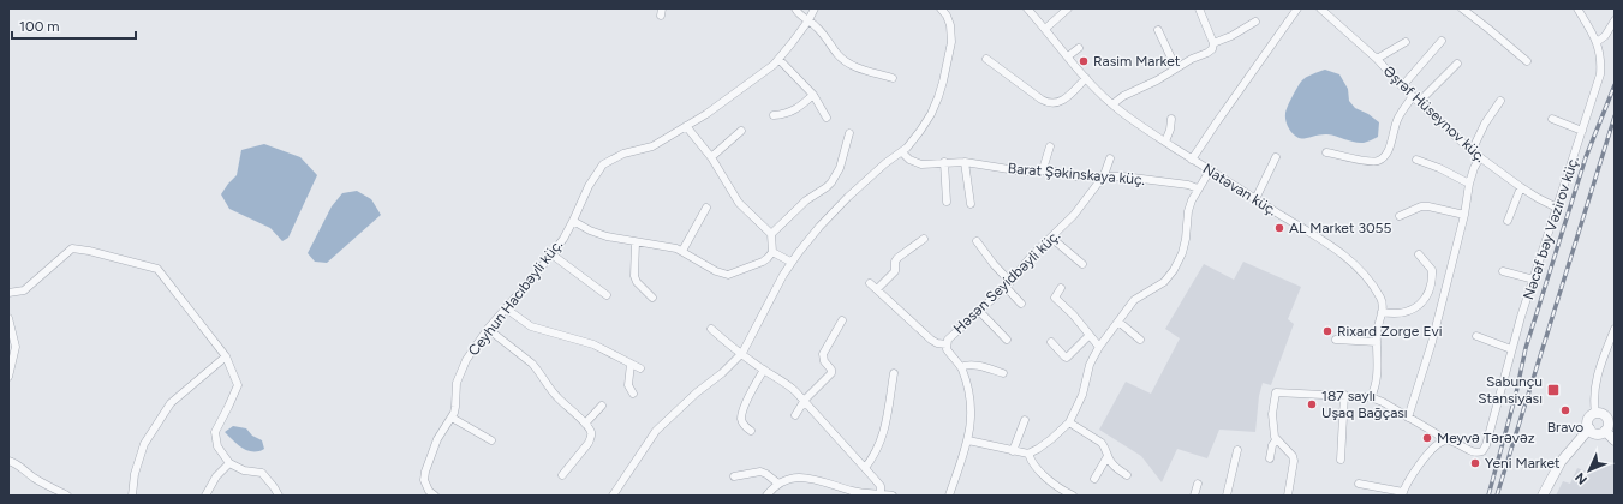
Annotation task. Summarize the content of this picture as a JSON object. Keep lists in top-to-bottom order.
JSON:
{
  "streets": {
    "street": [
      "Əşrəf Hüseynov küç.",
      "Barat Şəkinskaya küç.",
      "Natəvan küç.",
      "Nəcəf bəy Vəzirov küç.",
      "Həsən Seyidbəyli küç.",
      "Ceyhun Hacıbəyli küç."
    ]
  },
  "crossings": [
    ["Əşrəf Hüseynov küç.", "Nəcəf bəy Vəzirov küç."],
    ["Barat Şəkinskaya küç.", "Həsən Seyidbəyli küç."]
  ],
  "places": {
    "other": [
      "Rasim Market",
      "AL Market 3055",
      "Rixard Zorge Evi",
      "187 saylı Uşaq Bağçası",
      "Bravo",
      "Meyvə Tərəvəz",
      "Yeni Market"
    ],
    "transit": ["Sabunçu Stansiyası"]
  },
  "scale_bar": "100 m",
  "north": "bottom left"
}
